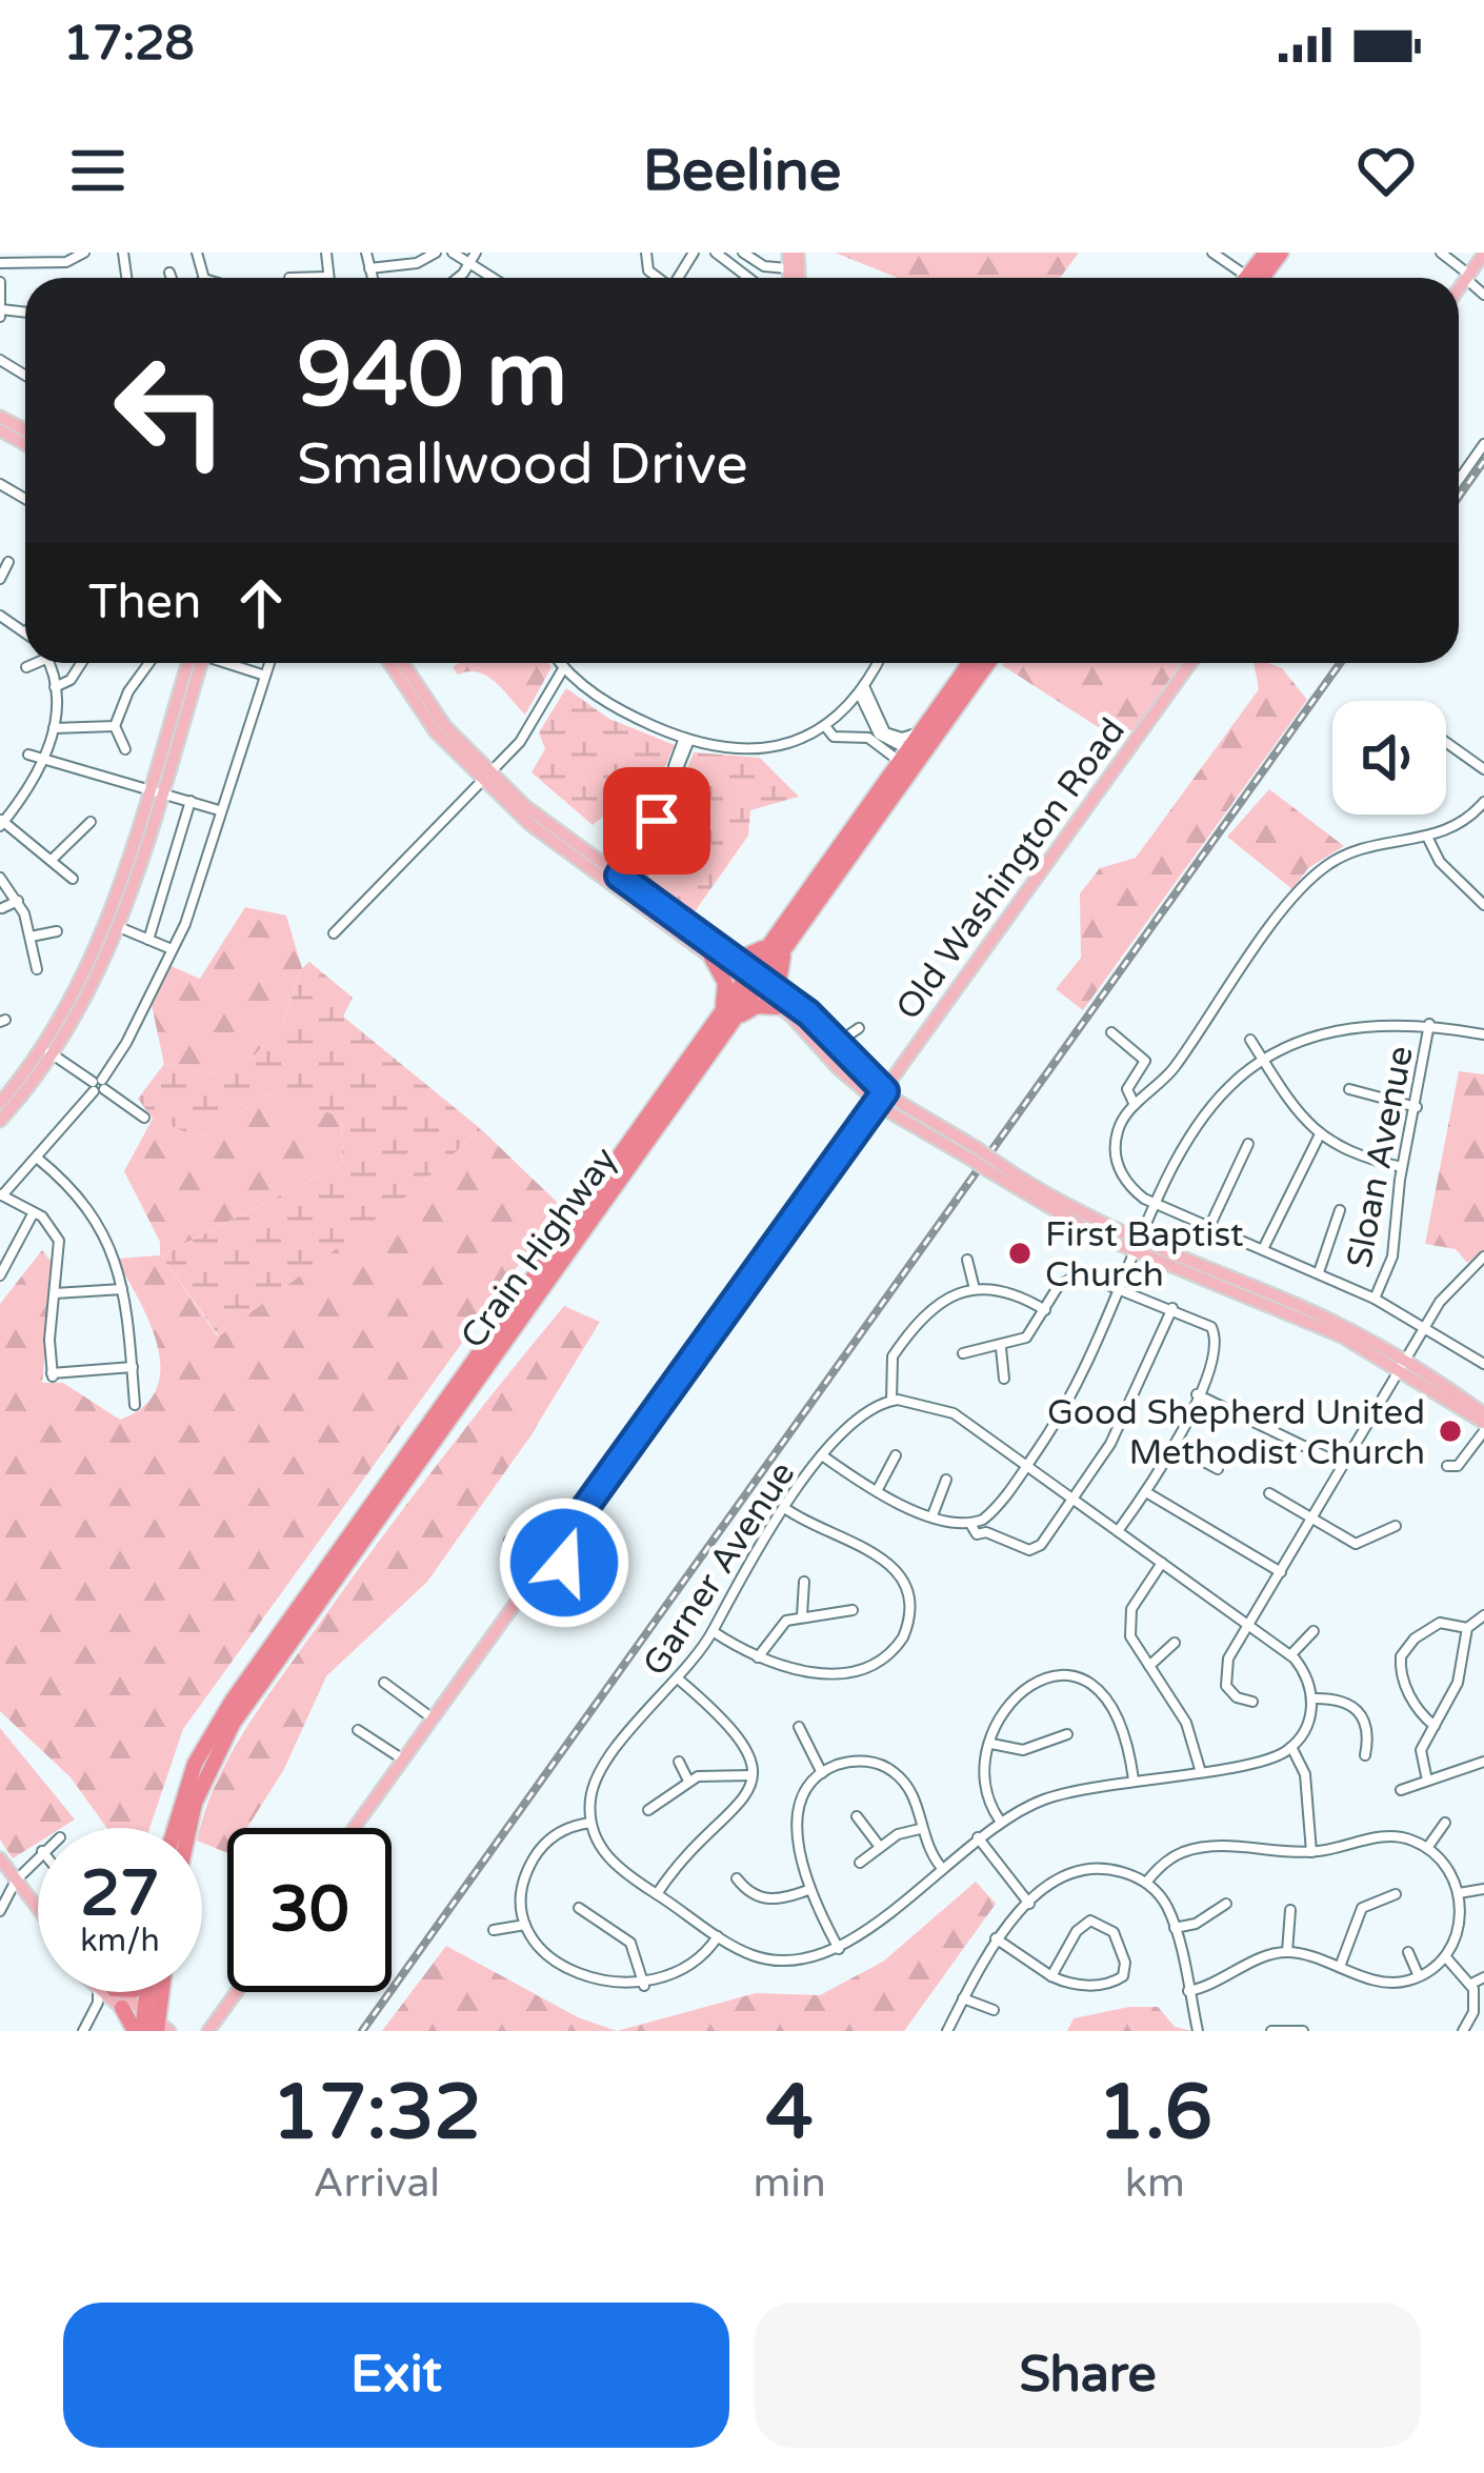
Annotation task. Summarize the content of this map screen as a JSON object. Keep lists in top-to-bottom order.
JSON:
{
  "streets": {
    "highway": ["Crain Highway"],
    "main road": ["Old Washington Road"],
    "street": ["Sloan Avenue", "Garner Avenue"]
  },
  "places": ["First Baptist Church", "Good Shepherd United Methodist Church"],
  "page": {
    "status": "17:28",
    "header": "Beeline",
    "turn": ["940 m", "Smallwood Drive"],
    "then": "Then",
    "speed": "27 km/h",
    "limit": "30",
    "eta": [
      "17:32",
      "Arrival",
      "4",
      "min",
      "1.6",
      "km"
    ],
    "buttons": ["Exit", "Share"]
  }
}
